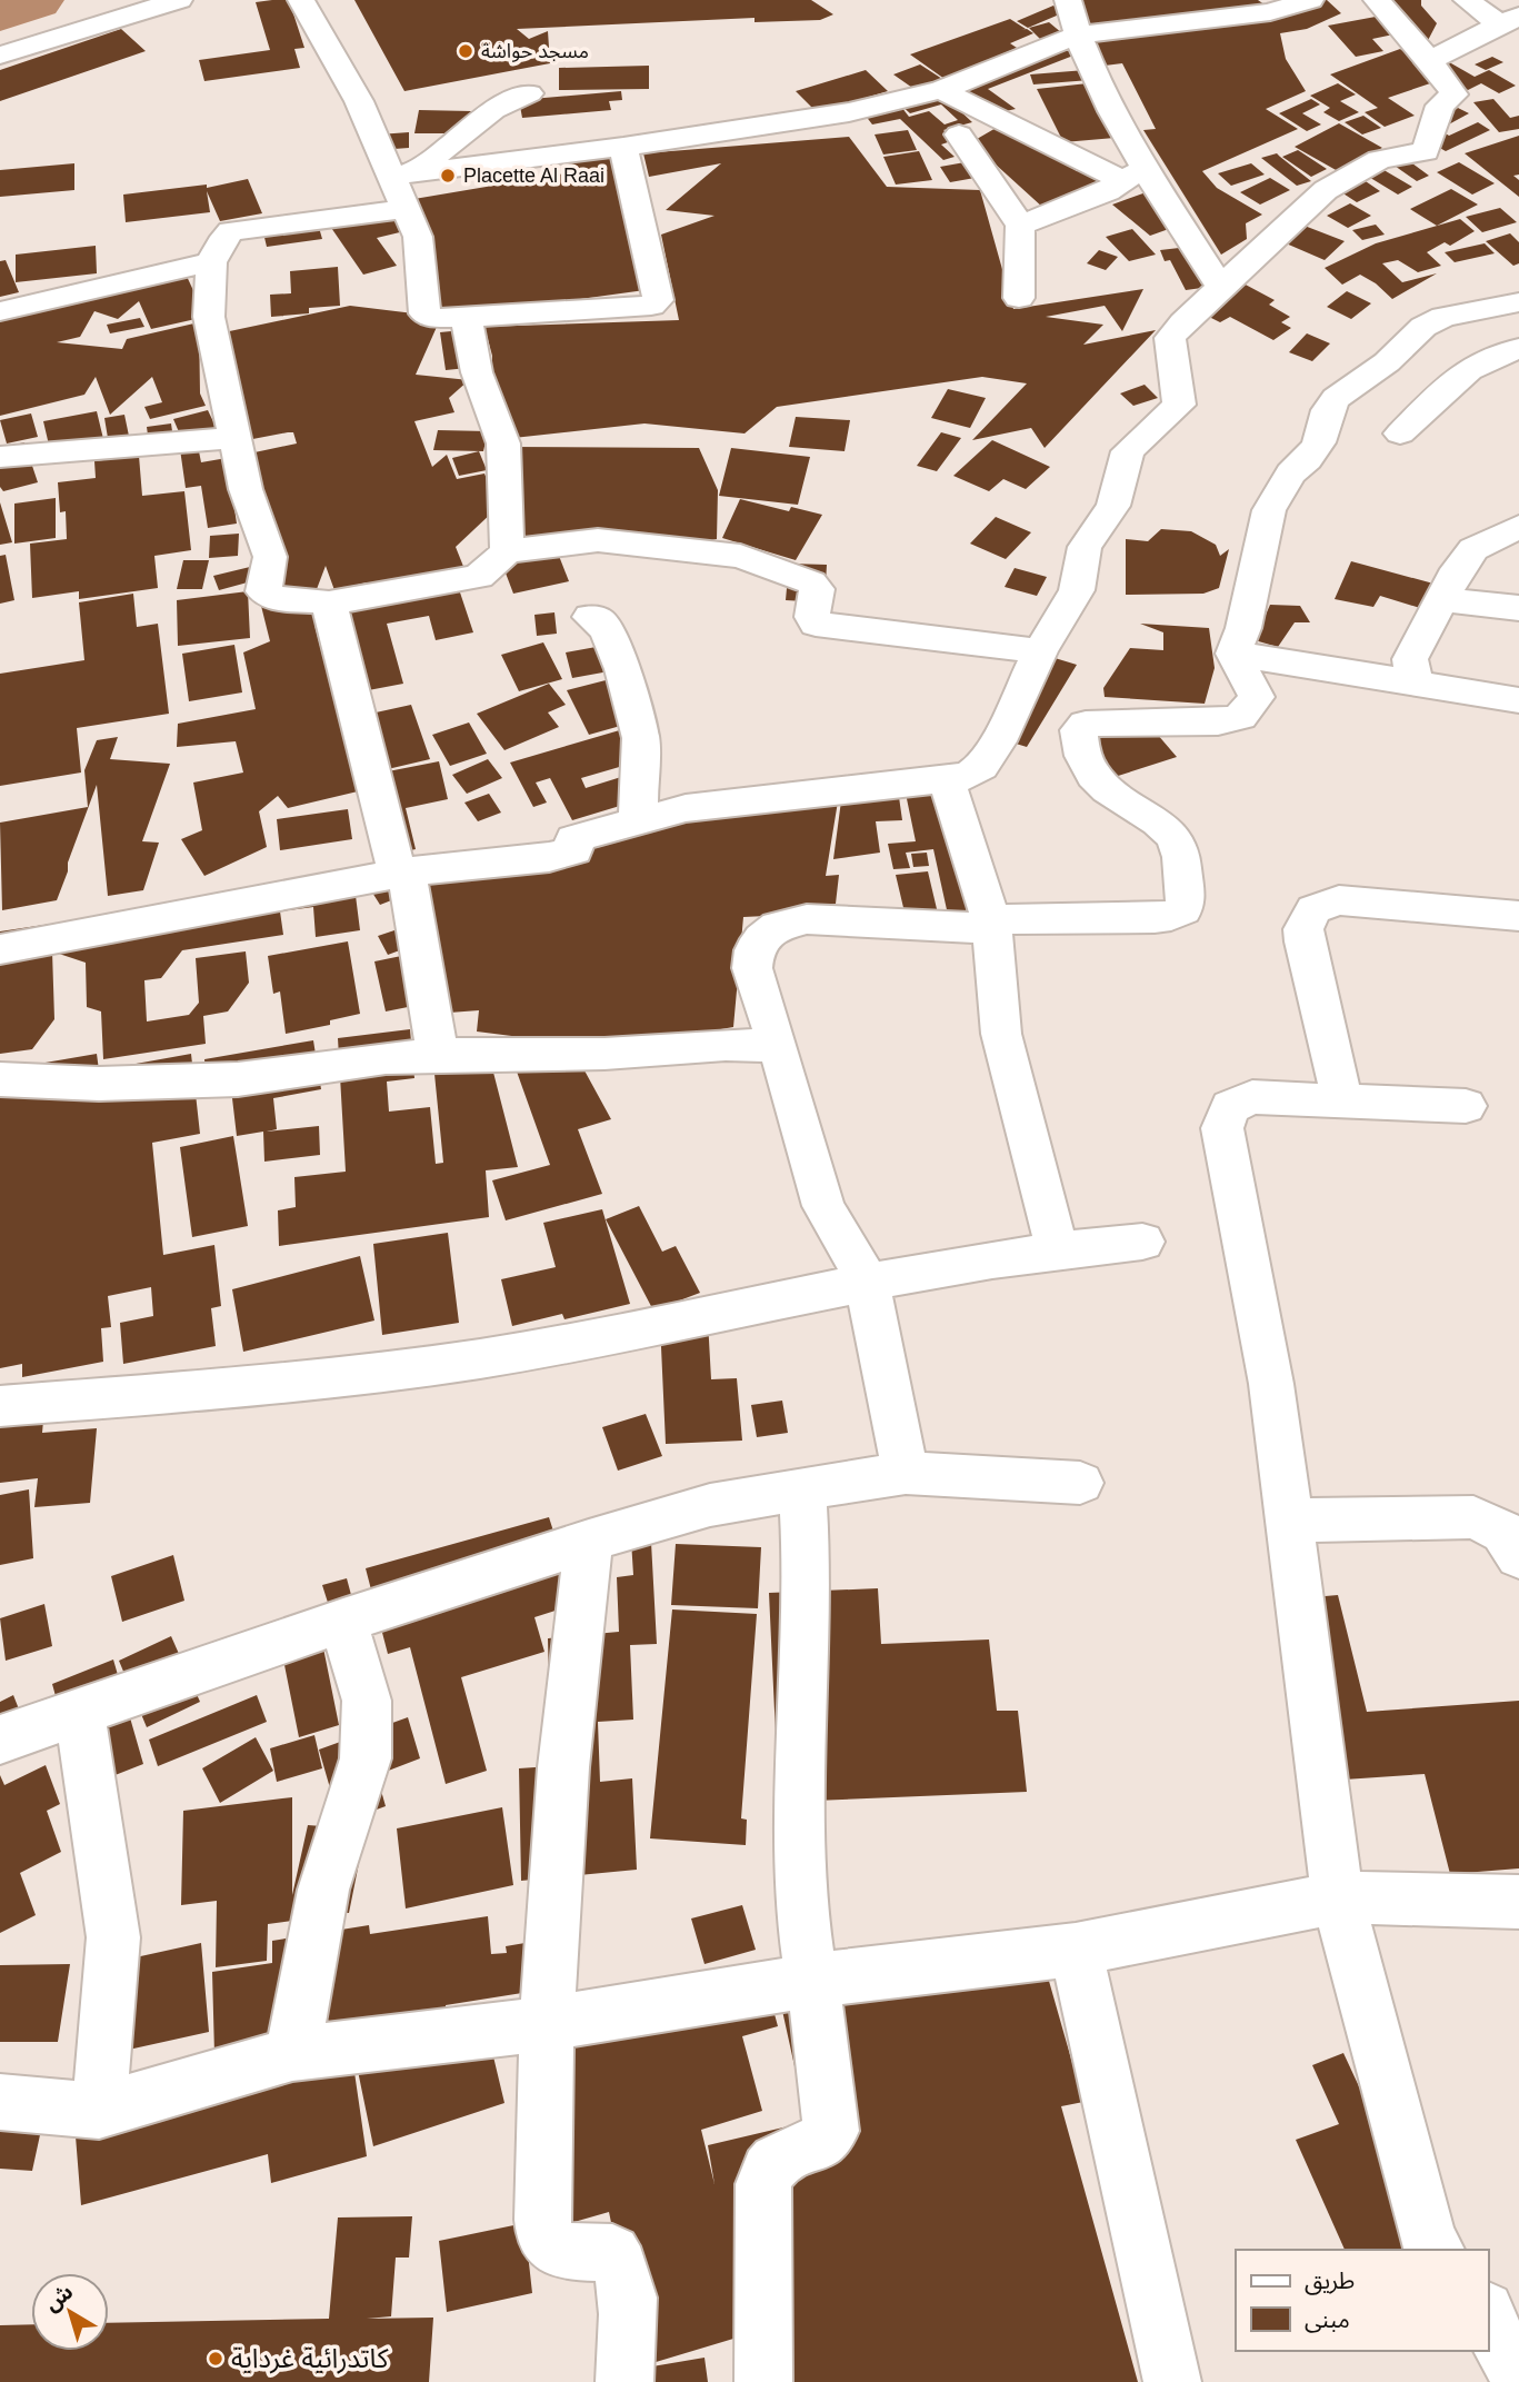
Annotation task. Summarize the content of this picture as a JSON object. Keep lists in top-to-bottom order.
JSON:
{
  "places": ["مسجد حواشة", "Placette Al Raai", "كاتدرائية غرداية"],
  "legend": ["طريق", "مبنى"],
  "north": "top left"
}
